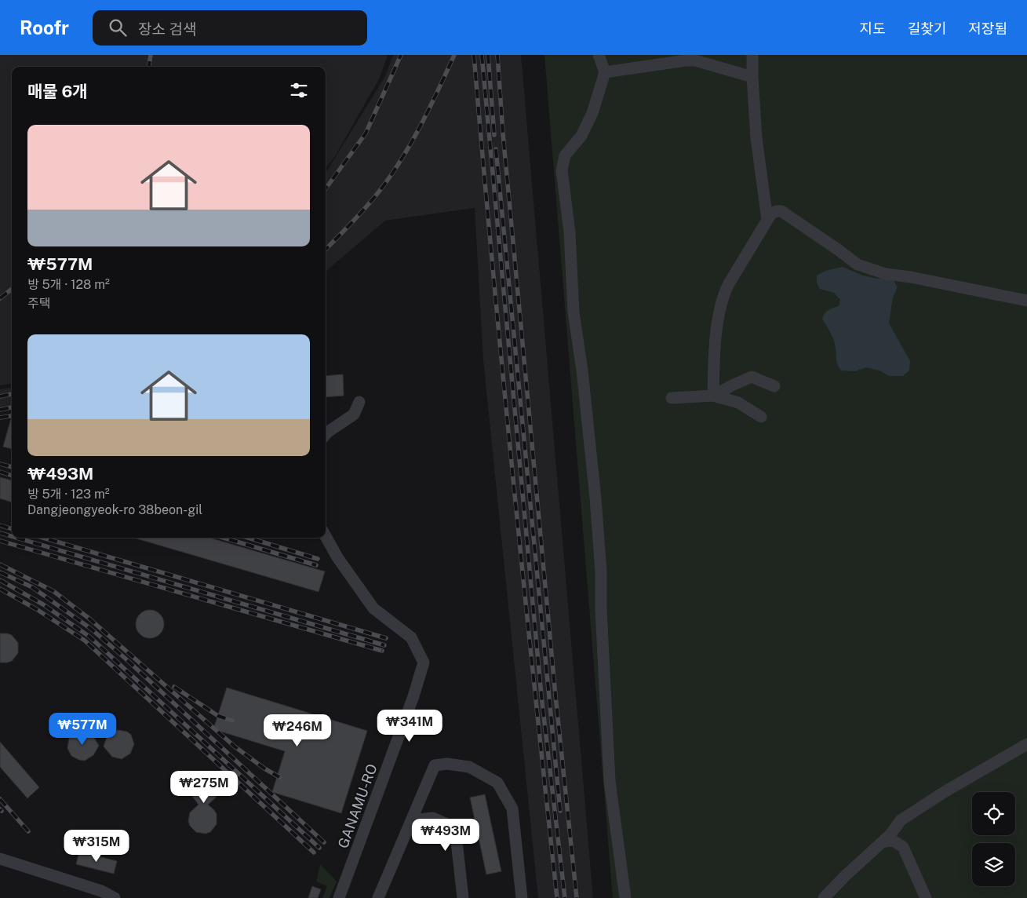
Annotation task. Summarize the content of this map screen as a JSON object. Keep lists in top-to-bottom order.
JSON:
{
  "streets": {
    "street": ["GANAMU-RO"]
  },
  "page": {
    "header": "Roofr",
    "search": "장소 검색",
    "nav": ["지도", "길찾기", "저장됨"],
    "heading": "매물 6개",
    "list": [
      {
        "name": "₩577M",
        "note": "방 5개 · 128 m² · 주택"
      },
      {
        "name": "₩493M",
        "note": "방 5개 · 123 m² · Dangjeongyeok-ro 38beon-gil"
      }
    ],
    "price": [
      "₩341M",
      "₩577M",
      "₩246M",
      "₩275M",
      "₩493M",
      "₩315M"
    ]
  }
}
